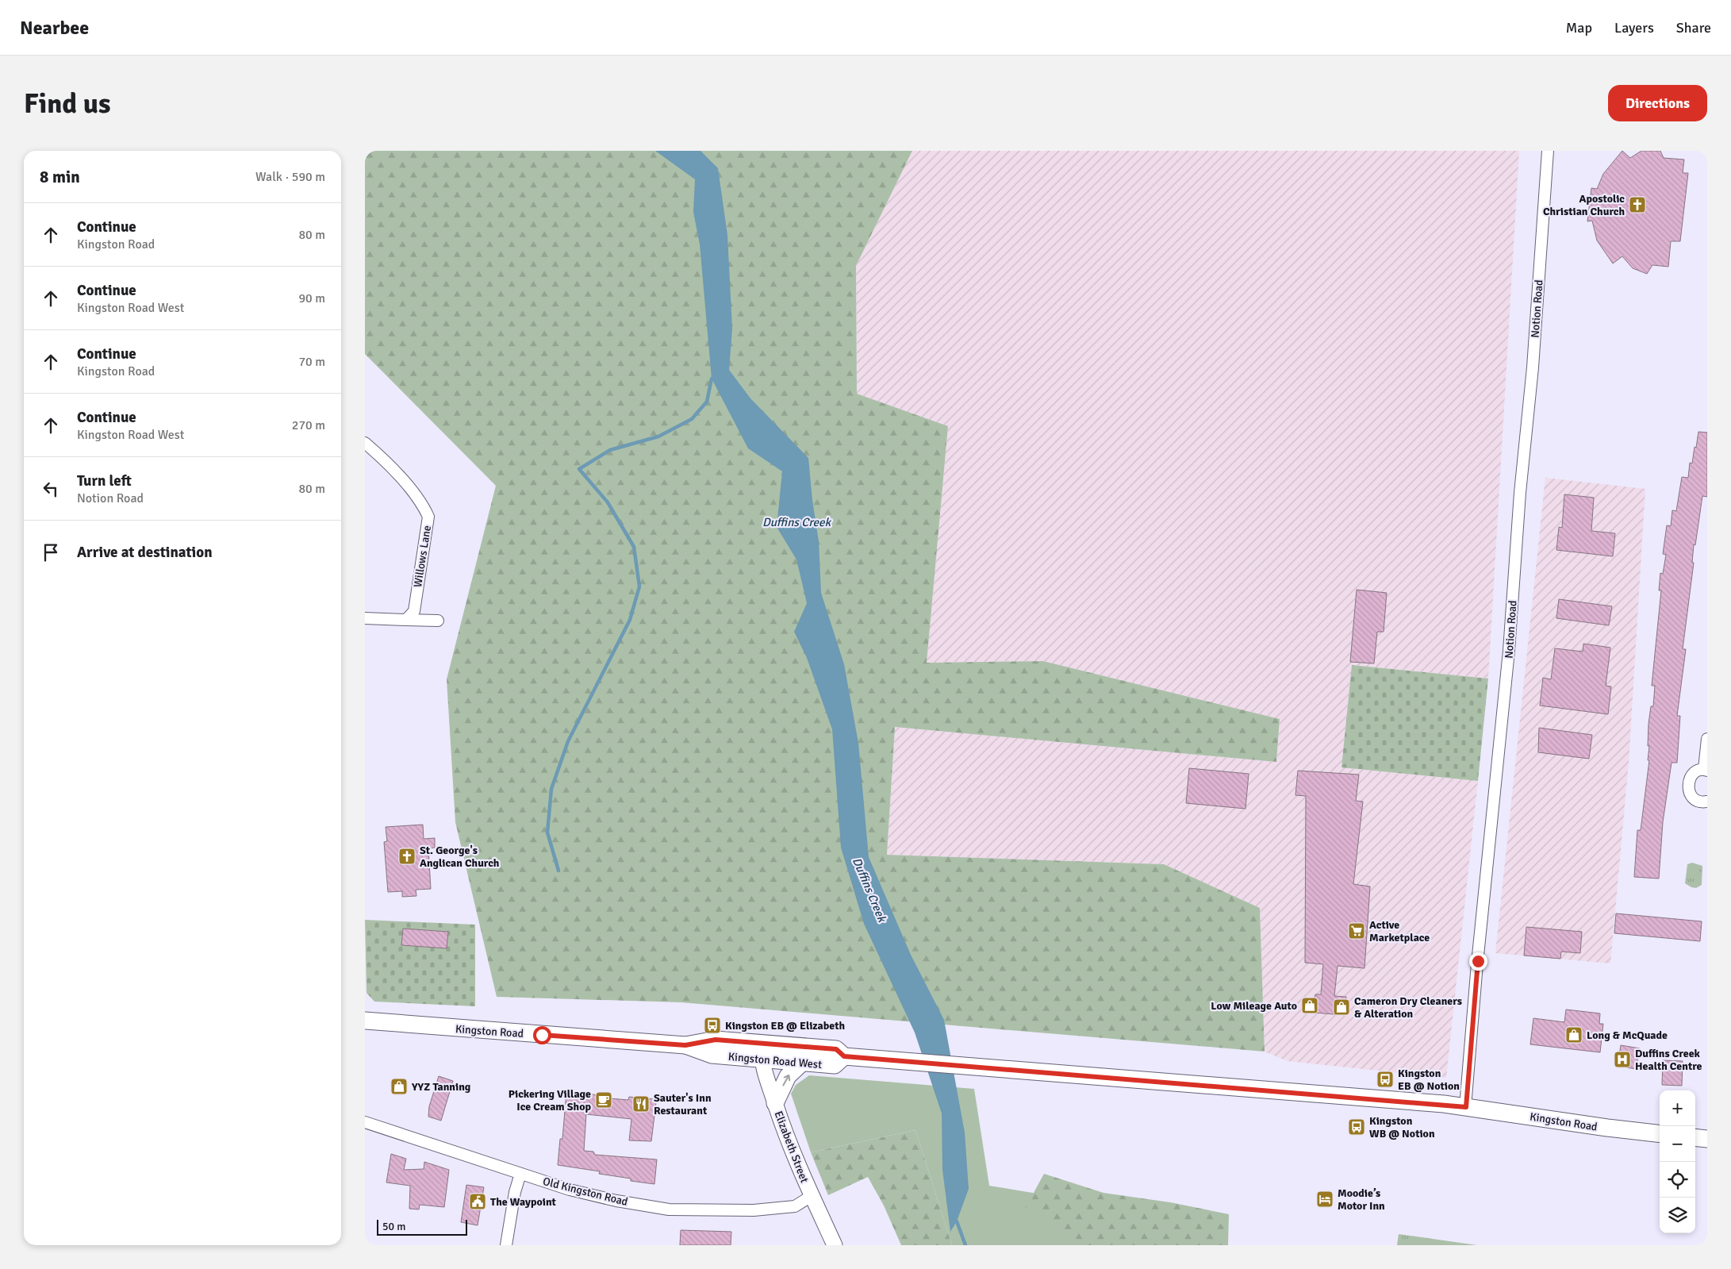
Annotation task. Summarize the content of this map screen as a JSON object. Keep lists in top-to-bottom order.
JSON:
{
  "streets": {
    "main road": ["Kingston Road", "Kingston Road West"],
    "street": [
      "Notion Road",
      "Willows Lane",
      "Elizabeth Street",
      "Old Kingston Road"
    ]
  },
  "crossings": [
    ["Notion Road", "Kingston Road"],
    ["Kingston Road", "Kingston Road West"],
    ["Kingston Road West", "Elizabeth Street"],
    ["Elizabeth Street", "Old Kingston Road"]
  ],
  "water": ["Duffins Creek"],
  "places": {
    "church": ["Apostolic Christian Church", "St. George's Anglican Church"],
    "supermarket": ["Active Marketplace"],
    "shop": [
      "Low Mileage Auto",
      "Cameron Dry Cleaners & Alteration",
      "Long & McQuade",
      "YYZ Tanning"
    ],
    "bus stop": ["Kingston EB @ Elizabeth", "Kingston EB @ Notion", "Kingston WB @ Notion"],
    "hospital": ["Duffins Creek Health Centre"],
    "cafe": ["Pickering Village Ice Cream Shop"],
    "restaurant": ["Sauter's Inn Restaurant"],
    "hotel": ["Moodie’s Motor Inn"],
    "public building": ["The Waypoint"]
  },
  "scale_bar": "50 m",
  "page": {
    "header": "Nearbee",
    "nav": ["Map", "Layers", "Share"],
    "buttons": "Directions",
    "title": "Find us",
    "heading": ["8 min", "Walk · 590 m"],
    "list": [
      ["Continue", "Kingston Road", "80 m"],
      ["Continue", "Kingston Road West", "90 m"],
      ["Continue", "Kingston Road", "70 m"],
      ["Continue", "Kingston Road West", "270 m"],
      ["Turn left", "Notion Road", "80 m"],
      "Arrive at destination"
    ],
    "map_buttons": ["+", "−"],
    "scale": "50 m"
  }
}
